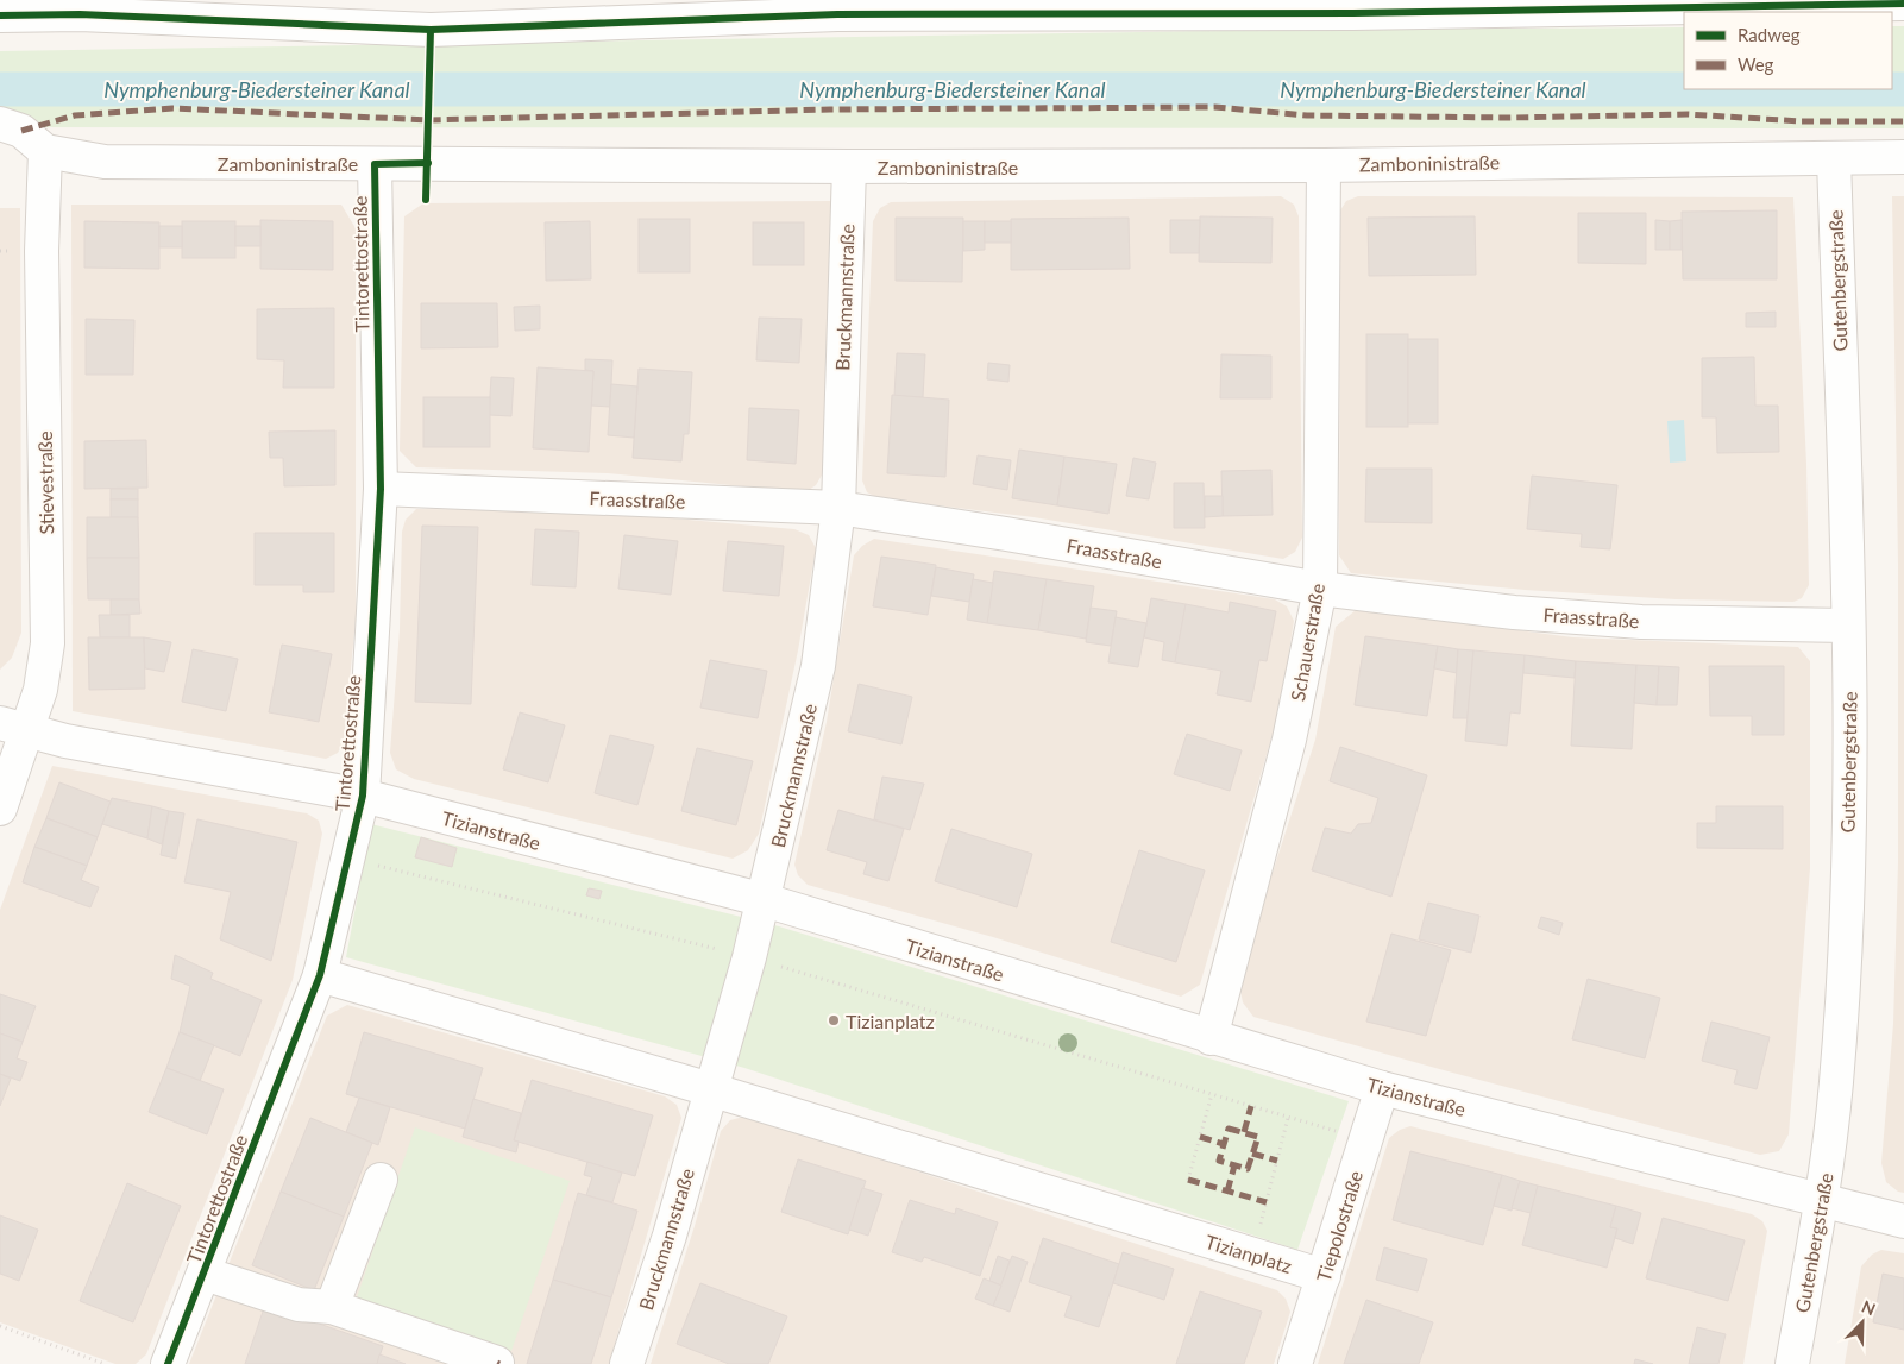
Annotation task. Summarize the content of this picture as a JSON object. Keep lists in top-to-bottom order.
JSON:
{
  "streets": {
    "street": [
      "Zamboninistraße",
      "Tintorettostraße",
      "Gutenbergstraße",
      "Bruckmannstraße",
      "Stievestraße",
      "Fraasstraße",
      "Schauerstraße",
      "Tizianstraße",
      "Tiepolostraße",
      "Tizianplatz"
    ]
  },
  "crossings": [
    ["Zamboninistraße", "Tintorettostraße"],
    ["Zamboninistraße", "Gutenbergstraße"],
    ["Zamboninistraße", "Bruckmannstraße"],
    ["Zamboninistraße", "Stievestraße"],
    ["Zamboninistraße", "Schauerstraße"],
    ["Tintorettostraße", "Fraasstraße"],
    ["Tintorettostraße", "Tizianstraße"],
    ["Tintorettostraße", "Tizianplatz"],
    ["Gutenbergstraße", "Fraasstraße"],
    ["Gutenbergstraße", "Tizianstraße"],
    ["Bruckmannstraße", "Fraasstraße"],
    ["Bruckmannstraße", "Tizianstraße"],
    ["Bruckmannstraße", "Tizianplatz"],
    ["Stievestraße", "Tizianstraße"],
    ["Fraasstraße", "Schauerstraße"],
    ["Schauerstraße", "Tizianstraße"],
    ["Tizianstraße", "Tiepolostraße"],
    ["Tiepolostraße", "Tizianplatz"]
  ],
  "water": ["Nymphenburg-Biedersteiner Kanal"],
  "places": ["Tizianplatz"],
  "legend": ["Radweg", "Weg"],
  "north": "top right"
}
